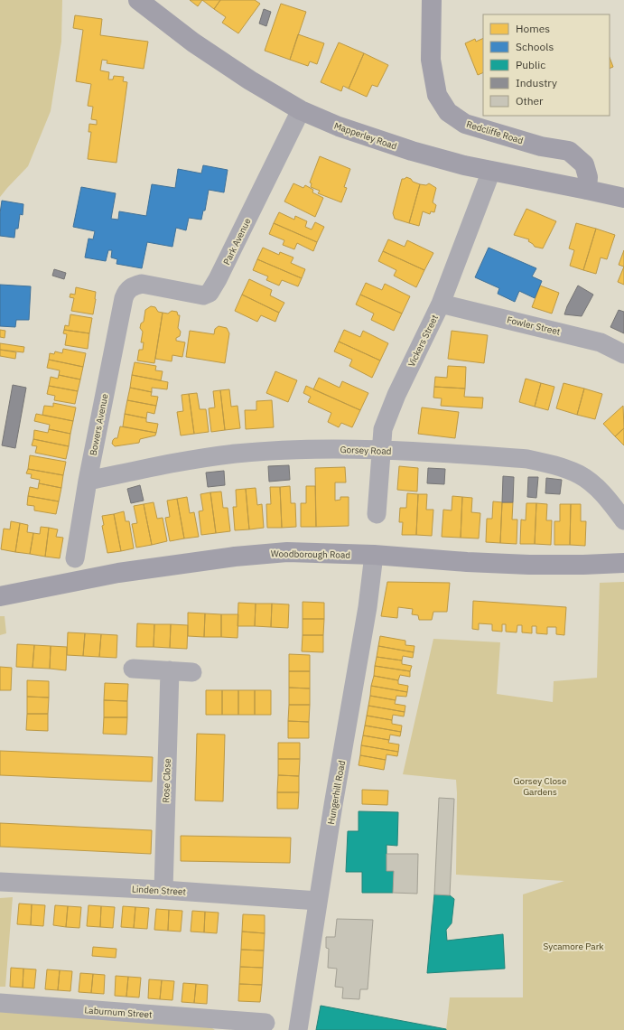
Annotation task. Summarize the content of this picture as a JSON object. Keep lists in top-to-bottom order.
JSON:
{
  "streets": {
    "street": [
      "Redcliffe Road",
      "Mapperley Road",
      "Park Avenue",
      "Fowler Street",
      "Vickers Street",
      "Bowers Avenue",
      "Gorsey Road",
      "Woodborough Road",
      "Rose Close",
      "Hungerhill Road",
      "Linden Street",
      "Laburnum Street"
    ]
  },
  "crossings": [
    ["Redcliffe Road", "Mapperley Road"],
    ["Mapperley Road", "Park Avenue"],
    ["Mapperley Road", "Vickers Street"],
    ["Park Avenue", "Bowers Avenue"],
    ["Fowler Street", "Vickers Street"],
    ["Vickers Street", "Gorsey Road"],
    ["Bowers Avenue", "Gorsey Road"],
    ["Woodborough Road", "Hungerhill Road"],
    ["Rose Close", "Linden Street"],
    ["Hungerhill Road", "Linden Street"]
  ],
  "parks": ["Gorsey Close Gardens", "Sycamore Park"],
  "legend": [
    "Homes",
    "Schools",
    "Public",
    "Industry",
    "Other"
  ]
}
